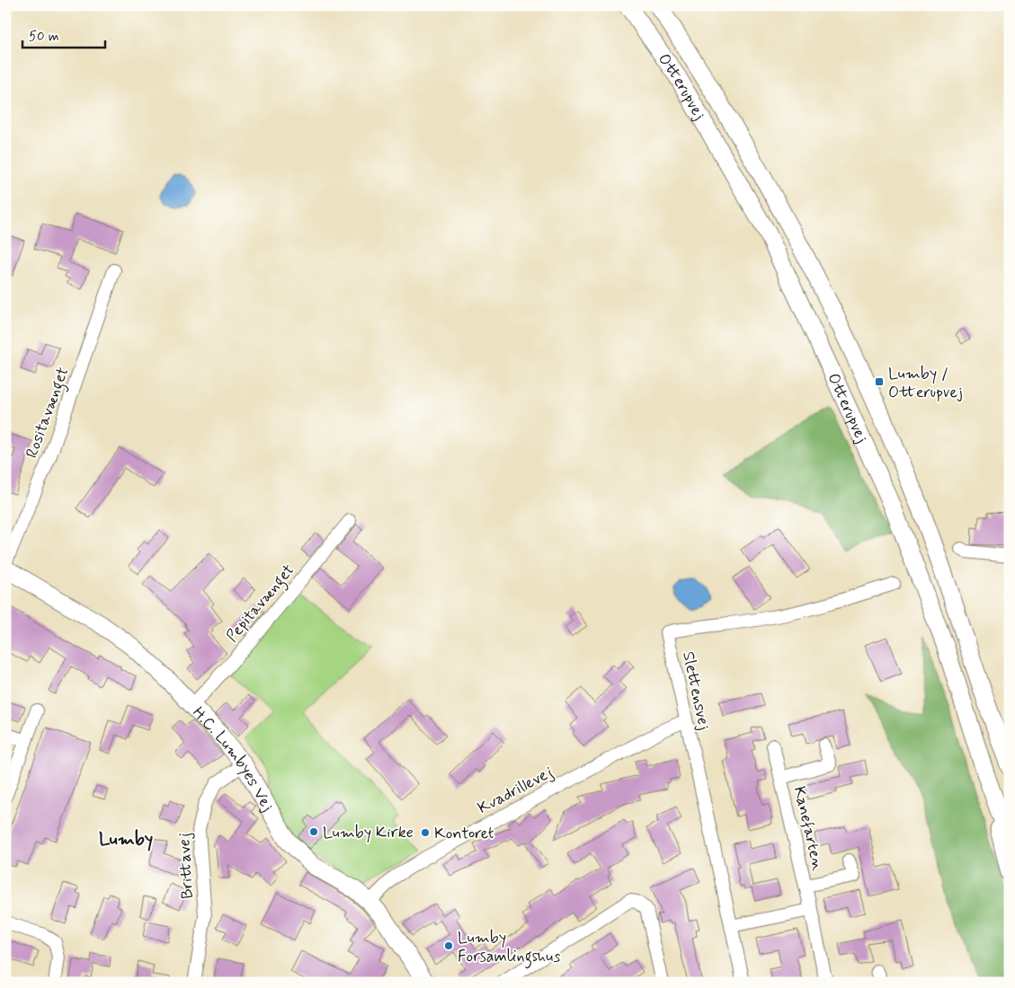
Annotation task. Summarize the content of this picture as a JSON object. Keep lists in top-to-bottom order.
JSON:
{
  "streets": {
    "main road": ["Otterupvej", "H.C. Lumbyes Vej"],
    "street": [
      "Rositavænget",
      "Pepitavænget",
      "Slettensvej",
      "Kvadrillevej",
      "Kanefarten",
      "Brittavej"
    ]
  },
  "crossings": [
    ["Pepitavænget", "H.C. Lumbyes Vej"],
    ["Slettensvej", "Kvadrillevej"],
    ["H.C. Lumbyes Vej", "Kvadrillevej"],
    ["H.C. Lumbyes Vej", "Brittavej"]
  ],
  "districts": ["Lumby"],
  "places": {
    "transit": ["Lumby / Otterupvej"],
    "other": ["Lumby Kirke", "Kontoret", "Lumby Forsamlingshus"]
  },
  "scale_bar": "50 m"
}
